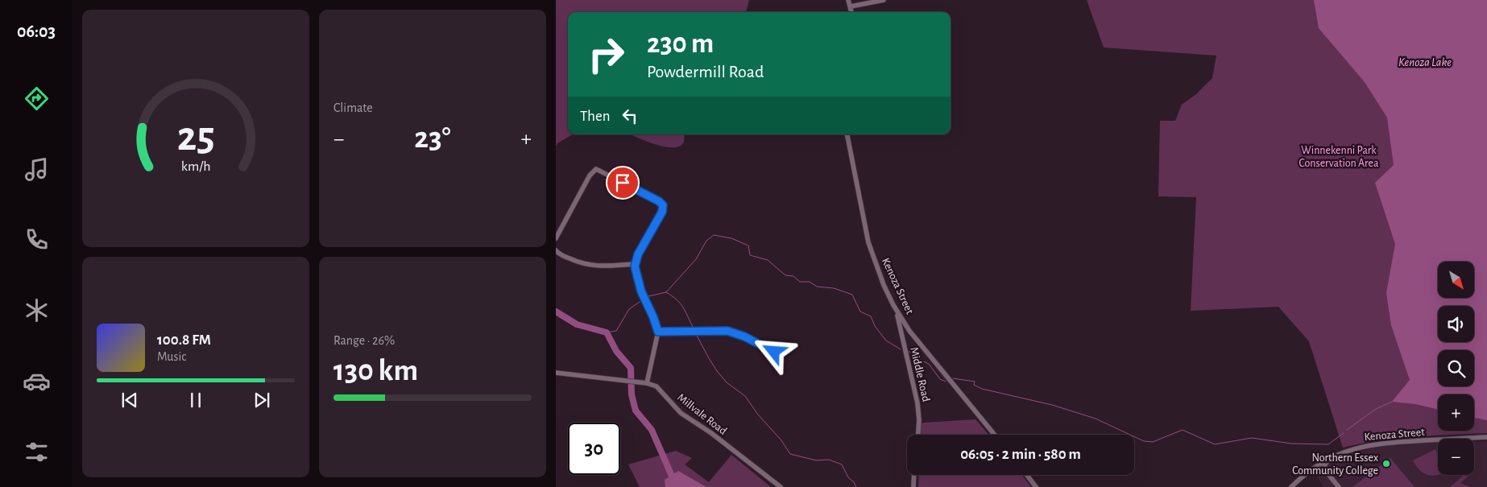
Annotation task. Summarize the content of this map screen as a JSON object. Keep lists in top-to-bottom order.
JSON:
{
  "streets": {
    "street": ["Kenoza Street", "Middle Road", "Millvale Road"]
  },
  "crossings": [
    ["Kenoza Street", "Middle Road"]
  ],
  "water": ["Kenoza Lake"],
  "parks": ["Winnekenni Park Conservation Area"],
  "places": ["Northern Essex Community College"],
  "north": "bottom right",
  "page": {
    "tabs": "06:03",
    "tile": [
      "Climate",
      ["Range · 26%", "130 km"]
    ],
    "turn": ["230 m", "Powdermill Road"],
    "then": "Then",
    "heat": ["−", "23°", "+"],
    "map_buttons": ["+", "−"],
    "song": ["100.8 FM", "Music"],
    "limit": "30",
    "trip": "06:05 · 2 min · 580 m",
    "gauge": ["25", "km/h"]
  }
}
